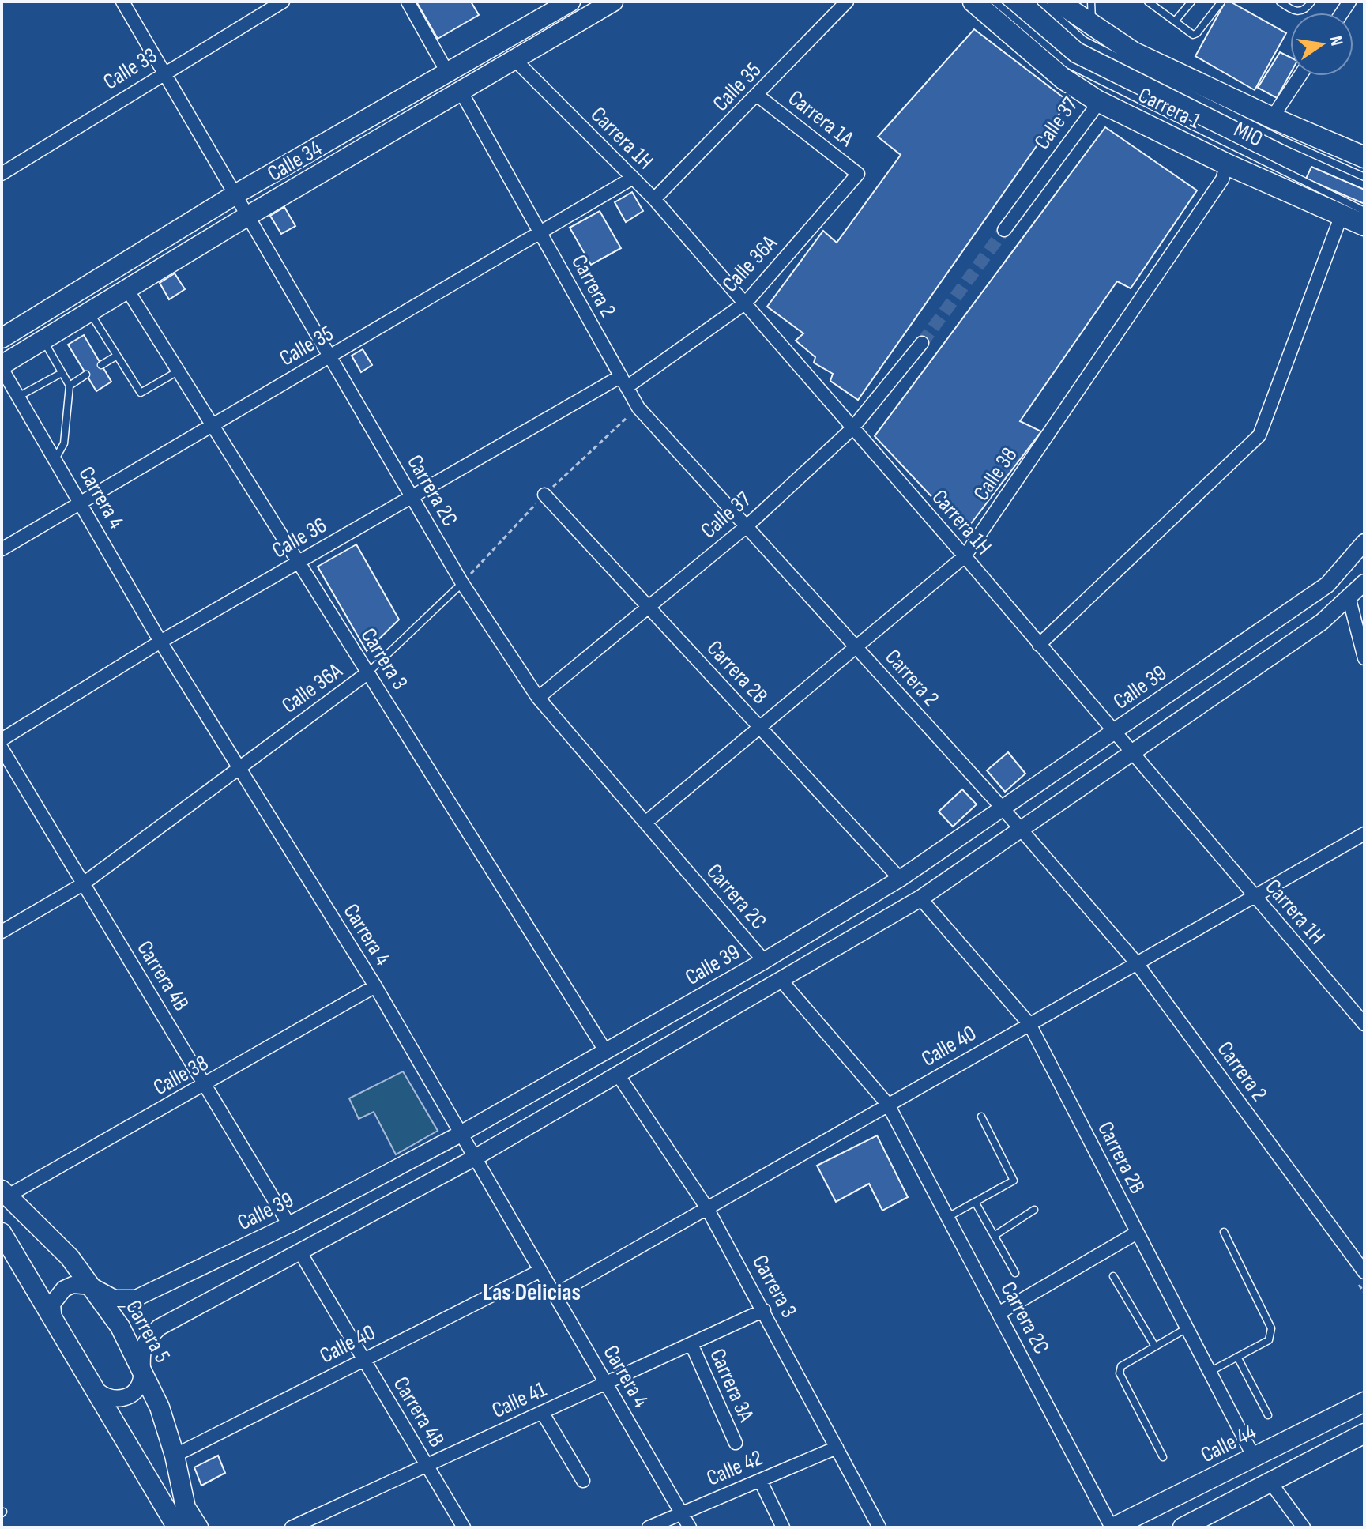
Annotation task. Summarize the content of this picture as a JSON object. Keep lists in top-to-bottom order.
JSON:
{
  "streets": {
    "main road": [
      "Carrera 1",
      "Calle 34",
      "Carrera 5",
      "Calle 44"
    ],
    "street": [
      "Calle 33",
      "Calle 35",
      "Carrera 1A",
      "Calle 37",
      "Carrera 1H",
      "Calle 36A",
      "Carrera 2",
      "Calle 38",
      "Carrera 2C",
      "Carrera 4",
      "Calle 36",
      "Carrera 3",
      "Carrera 2B",
      "Calle 39",
      "Carrera 4B",
      "Calle 40",
      "Carrera 3A",
      "Calle 41",
      "Calle 42"
    ],
    "lane": ["MIO"]
  },
  "crossings": [
    ["Calle 33", "Carrera 2C"],
    ["Calle 35", "Carrera 1A"],
    ["Calle 35", "Carrera 1H"],
    ["Calle 35", "Carrera 2"],
    ["Calle 35", "Carrera 2C"],
    ["Calle 35", "Carrera 4"],
    ["Calle 35", "Carrera 3"],
    ["Carrera 1", "Calle 37"],
    ["Carrera 1", "Calle 38"],
    ["Carrera 1A", "Calle 36A"],
    ["Calle 37", "Carrera 1H"],
    ["Calle 37", "Carrera 2"],
    ["Calle 37", "Carrera 2C"],
    ["Calle 37", "Carrera 2B"],
    ["Carrera 1H", "Calle 34"],
    ["Carrera 1H", "Calle 36A"],
    ["Carrera 1H", "Calle 38"],
    ["Carrera 1H", "Calle 39"],
    ["Carrera 1H", "Calle 40"],
    ["Calle 34", "Carrera 2"],
    ["Calle 34", "Carrera 2C"],
    ["Calle 34", "Carrera 4"],
    ["Calle 34", "Carrera 3"],
    ["Calle 36A", "Carrera 2"],
    ["Calle 36A", "Carrera 2C"],
    ["Calle 36A", "Carrera 4"],
    ["Calle 36A", "Calle 36"],
    ["Calle 36A", "Carrera 3"],
    ["Calle 36A", "Carrera 4B"],
    ["Carrera 2", "Calle 38"],
    ["Carrera 2", "Calle 36"],
    ["Carrera 2", "Calle 39"],
    ["Carrera 2", "Calle 40"],
    ["Calle 38", "Carrera 2C"],
    ["Calle 38", "Carrera 4"],
    ["Calle 38", "Carrera 2B"],
    ["Calle 38", "Carrera 4B"],
    ["Calle 38", "Carrera 5"],
    ["Carrera 2C", "Calle 36"],
    ["Carrera 2C", "Calle 39"],
    ["Carrera 2C", "Calle 40"],
    ["Carrera 2C", "Calle 44"],
    ["Carrera 4", "Calle 36"],
    ["Carrera 4", "Calle 39"],
    ["Carrera 4", "Calle 40"],
    ["Carrera 4", "Calle 41"],
    ["Carrera 4", "Calle 42"],
    ["Calle 36", "Carrera 3"],
    ["Carrera 3", "Calle 39"],
    ["Carrera 3", "Calle 40"],
    ["Carrera 3", "Calle 41"],
    ["Carrera 3", "Calle 42"],
    ["Carrera 2B", "Calle 39"],
    ["Carrera 2B", "Calle 40"],
    ["Carrera 2B", "Calle 44"],
    ["Calle 39", "Carrera 4B"],
    ["Calle 39", "Carrera 5"],
    ["Carrera 4B", "Calle 40"],
    ["Carrera 4B", "Calle 41"],
    ["Calle 40", "Carrera 5"],
    ["Carrera 3A", "Calle 41"]
  ],
  "districts": ["Las Delicias"],
  "north": "right"
}
